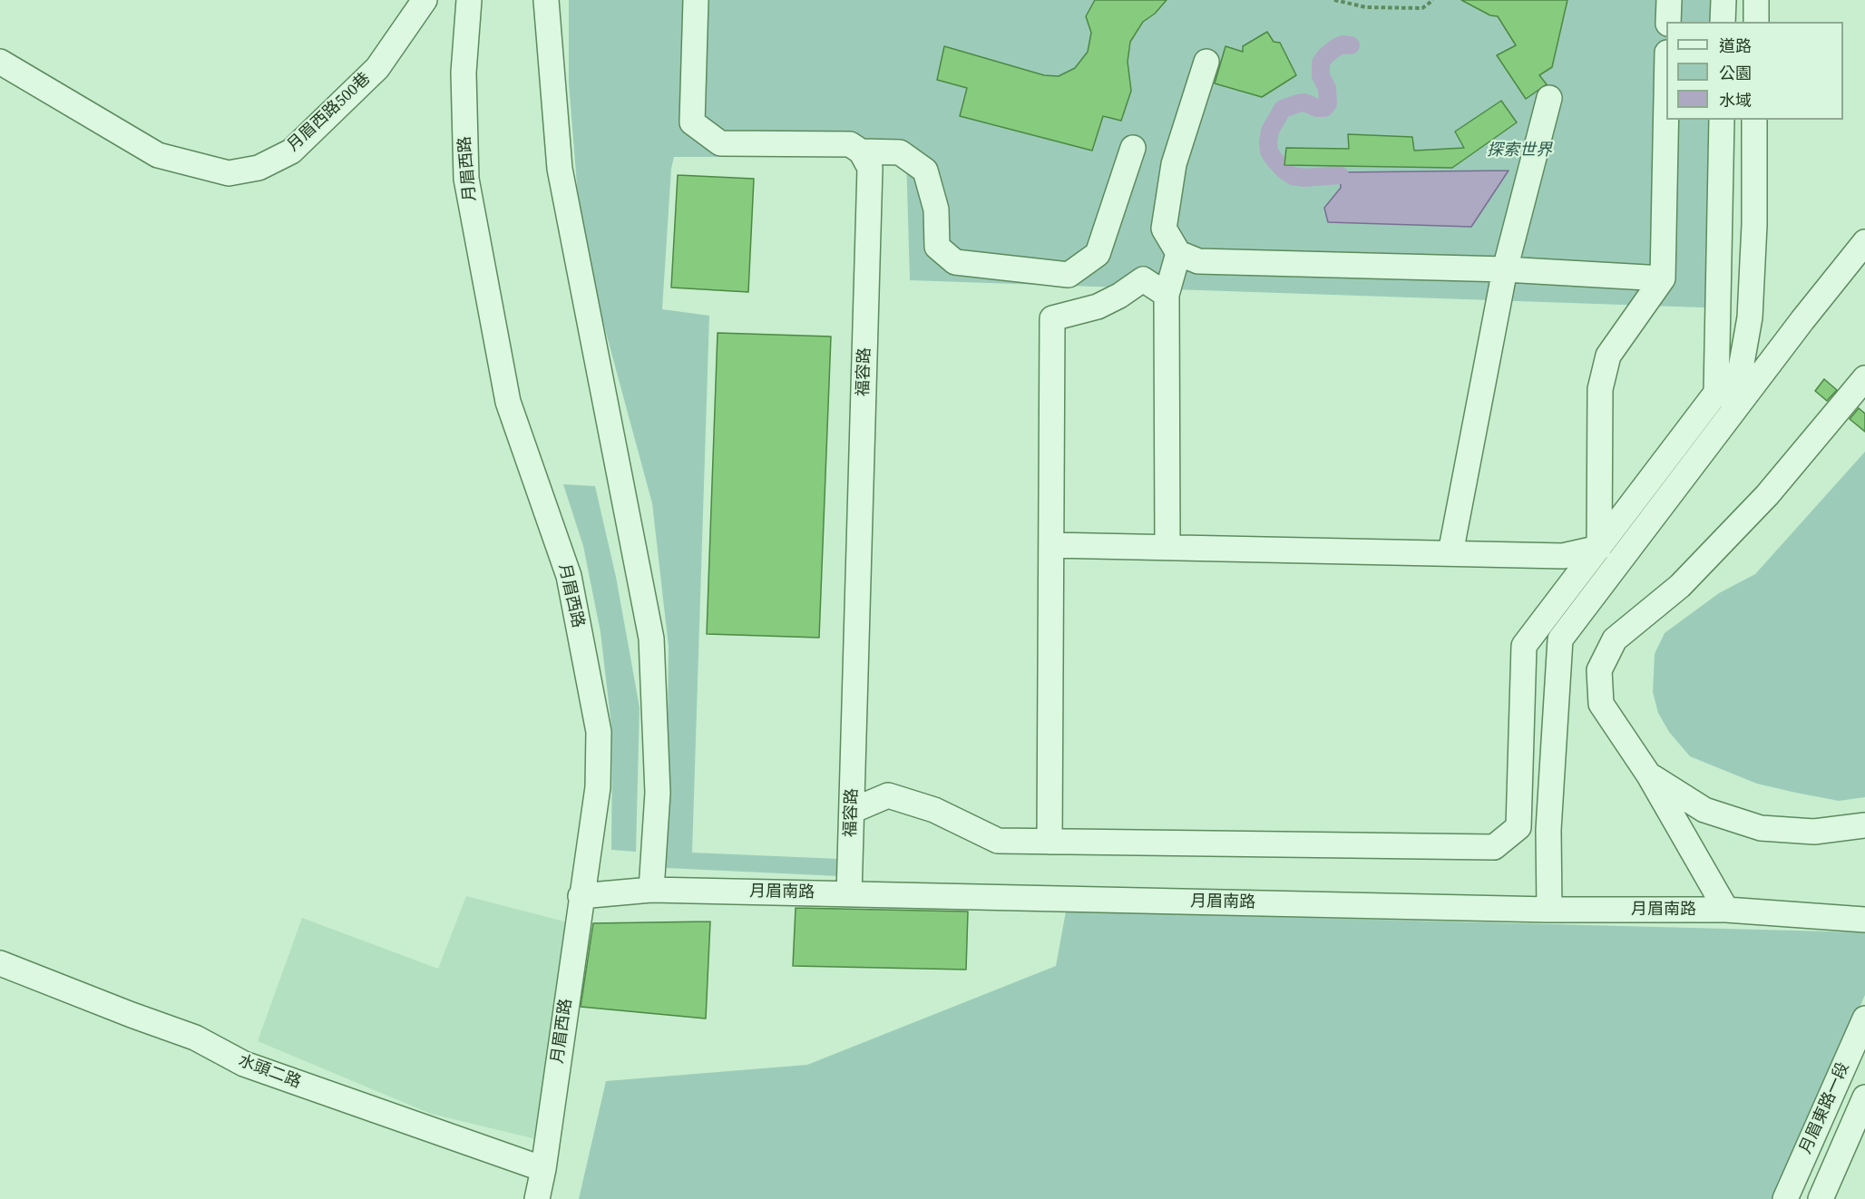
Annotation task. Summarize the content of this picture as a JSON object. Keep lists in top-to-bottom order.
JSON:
{
  "streets": {
    "street": [
      "月眉西路500巷",
      "月眉西路",
      "福容路",
      "月眉南路",
      "水頭二路",
      "月眉東路一段"
    ]
  },
  "crossings": [
    ["月眉西路", "月眉南路"],
    ["月眉西路", "水頭二路"],
    ["福容路", "月眉南路"]
  ],
  "parks": ["探索世界"],
  "legend": ["道路", "公園", "水域"]
}
